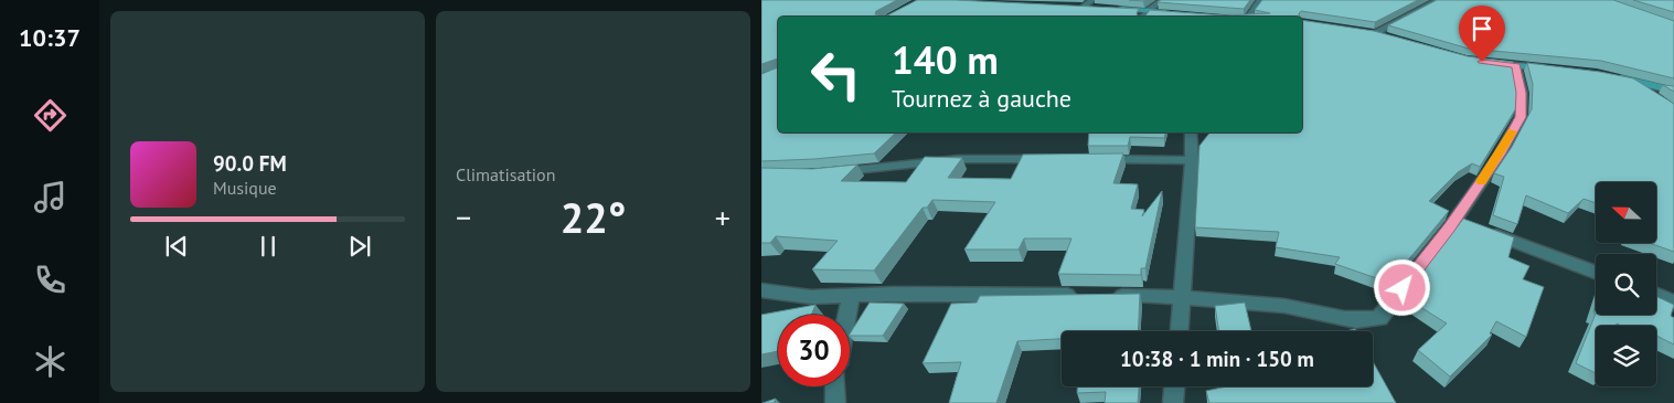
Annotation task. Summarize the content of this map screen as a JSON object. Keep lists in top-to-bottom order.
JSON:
{
  "north": "left",
  "page": {
    "tabs": "10:37",
    "tile": "Climatisation",
    "turn": ["140 m", "Tournez à gauche"],
    "song": ["90.0 FM", "Musique"],
    "heat": ["−", "22°", "+"],
    "limit": "30",
    "trip": "10:38 · 1 min · 150 m"
  }
}
